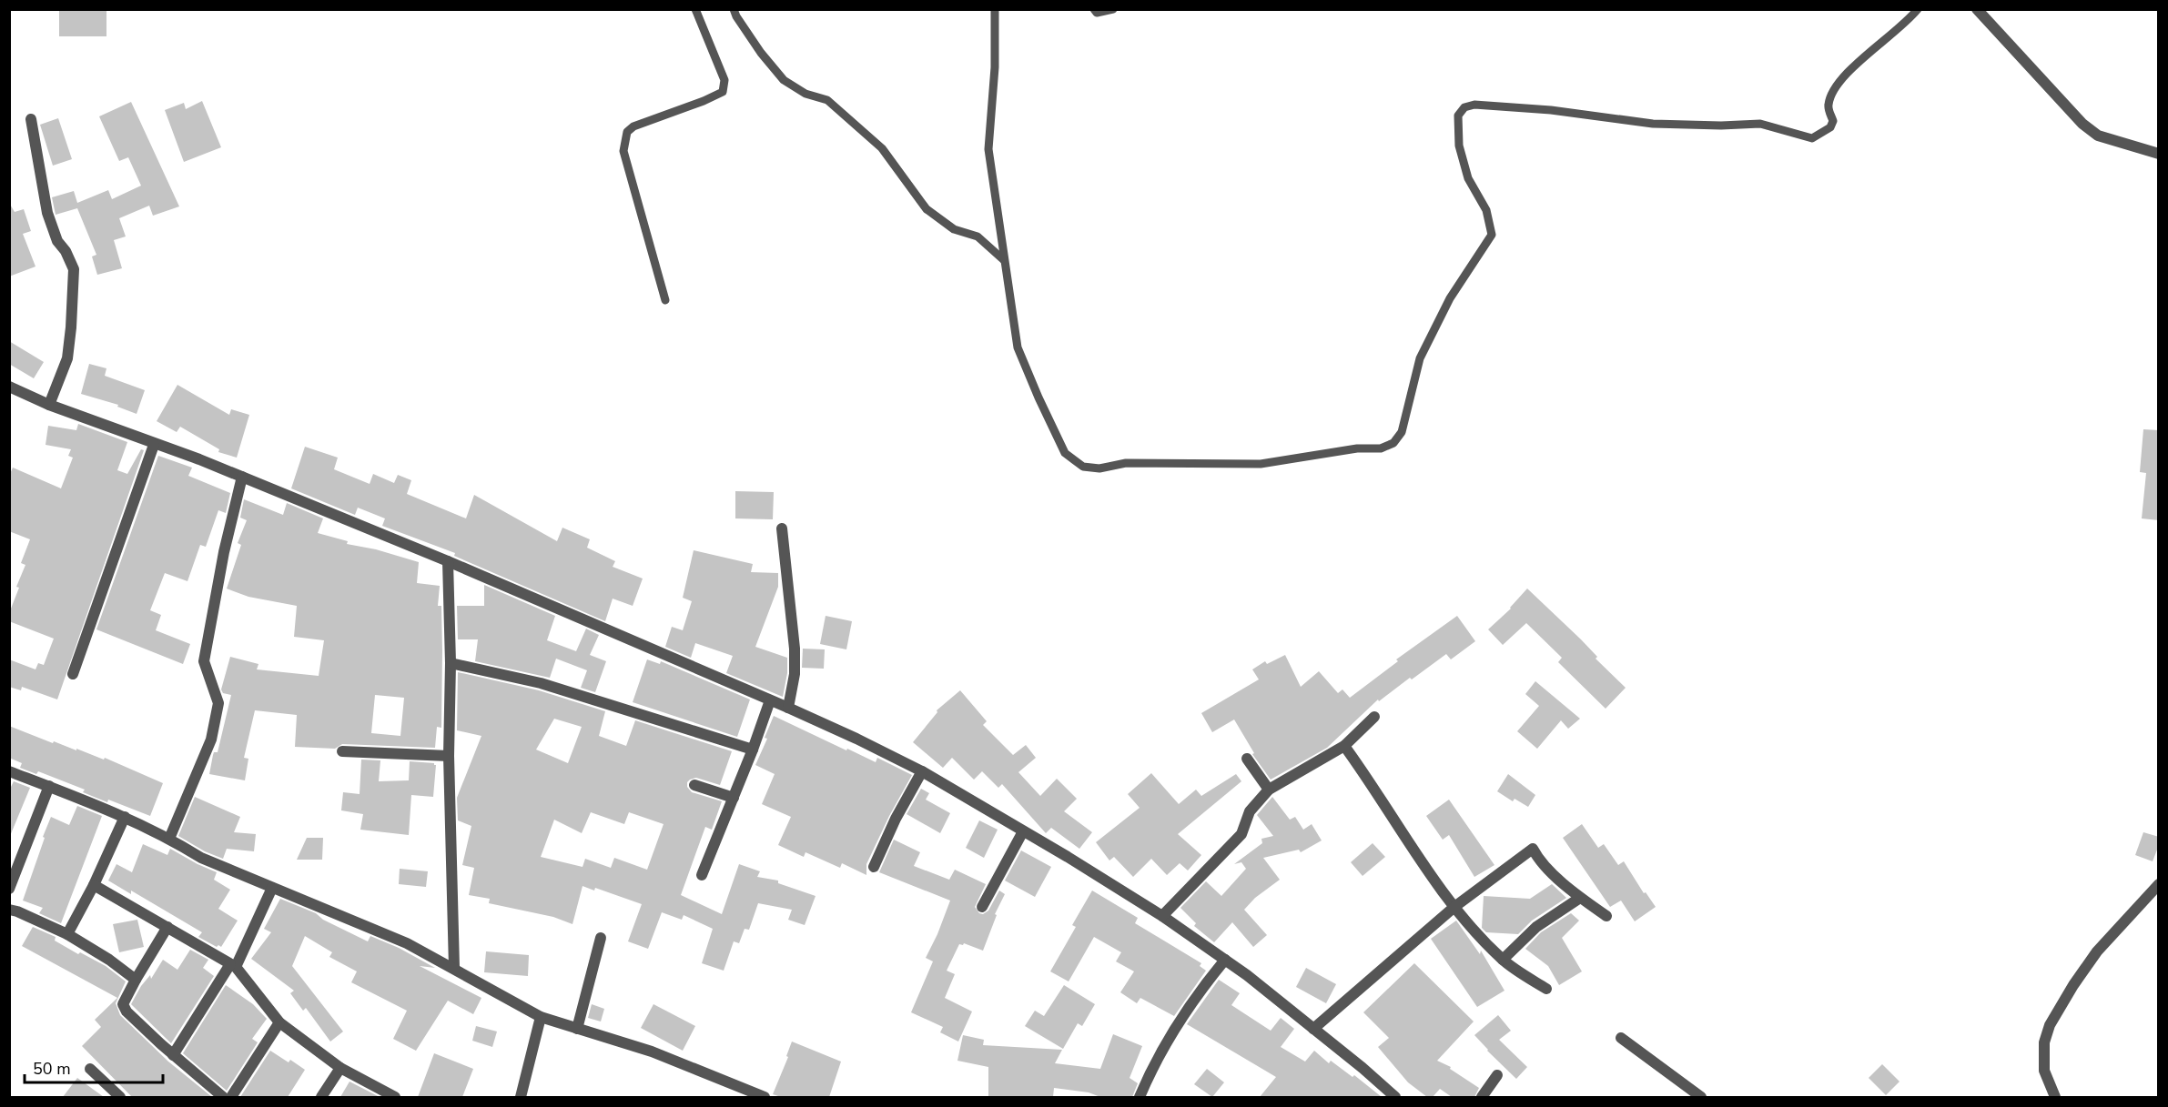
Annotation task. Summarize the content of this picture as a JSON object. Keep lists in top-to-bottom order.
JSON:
{
  "scale_bar": "50 m"
}
